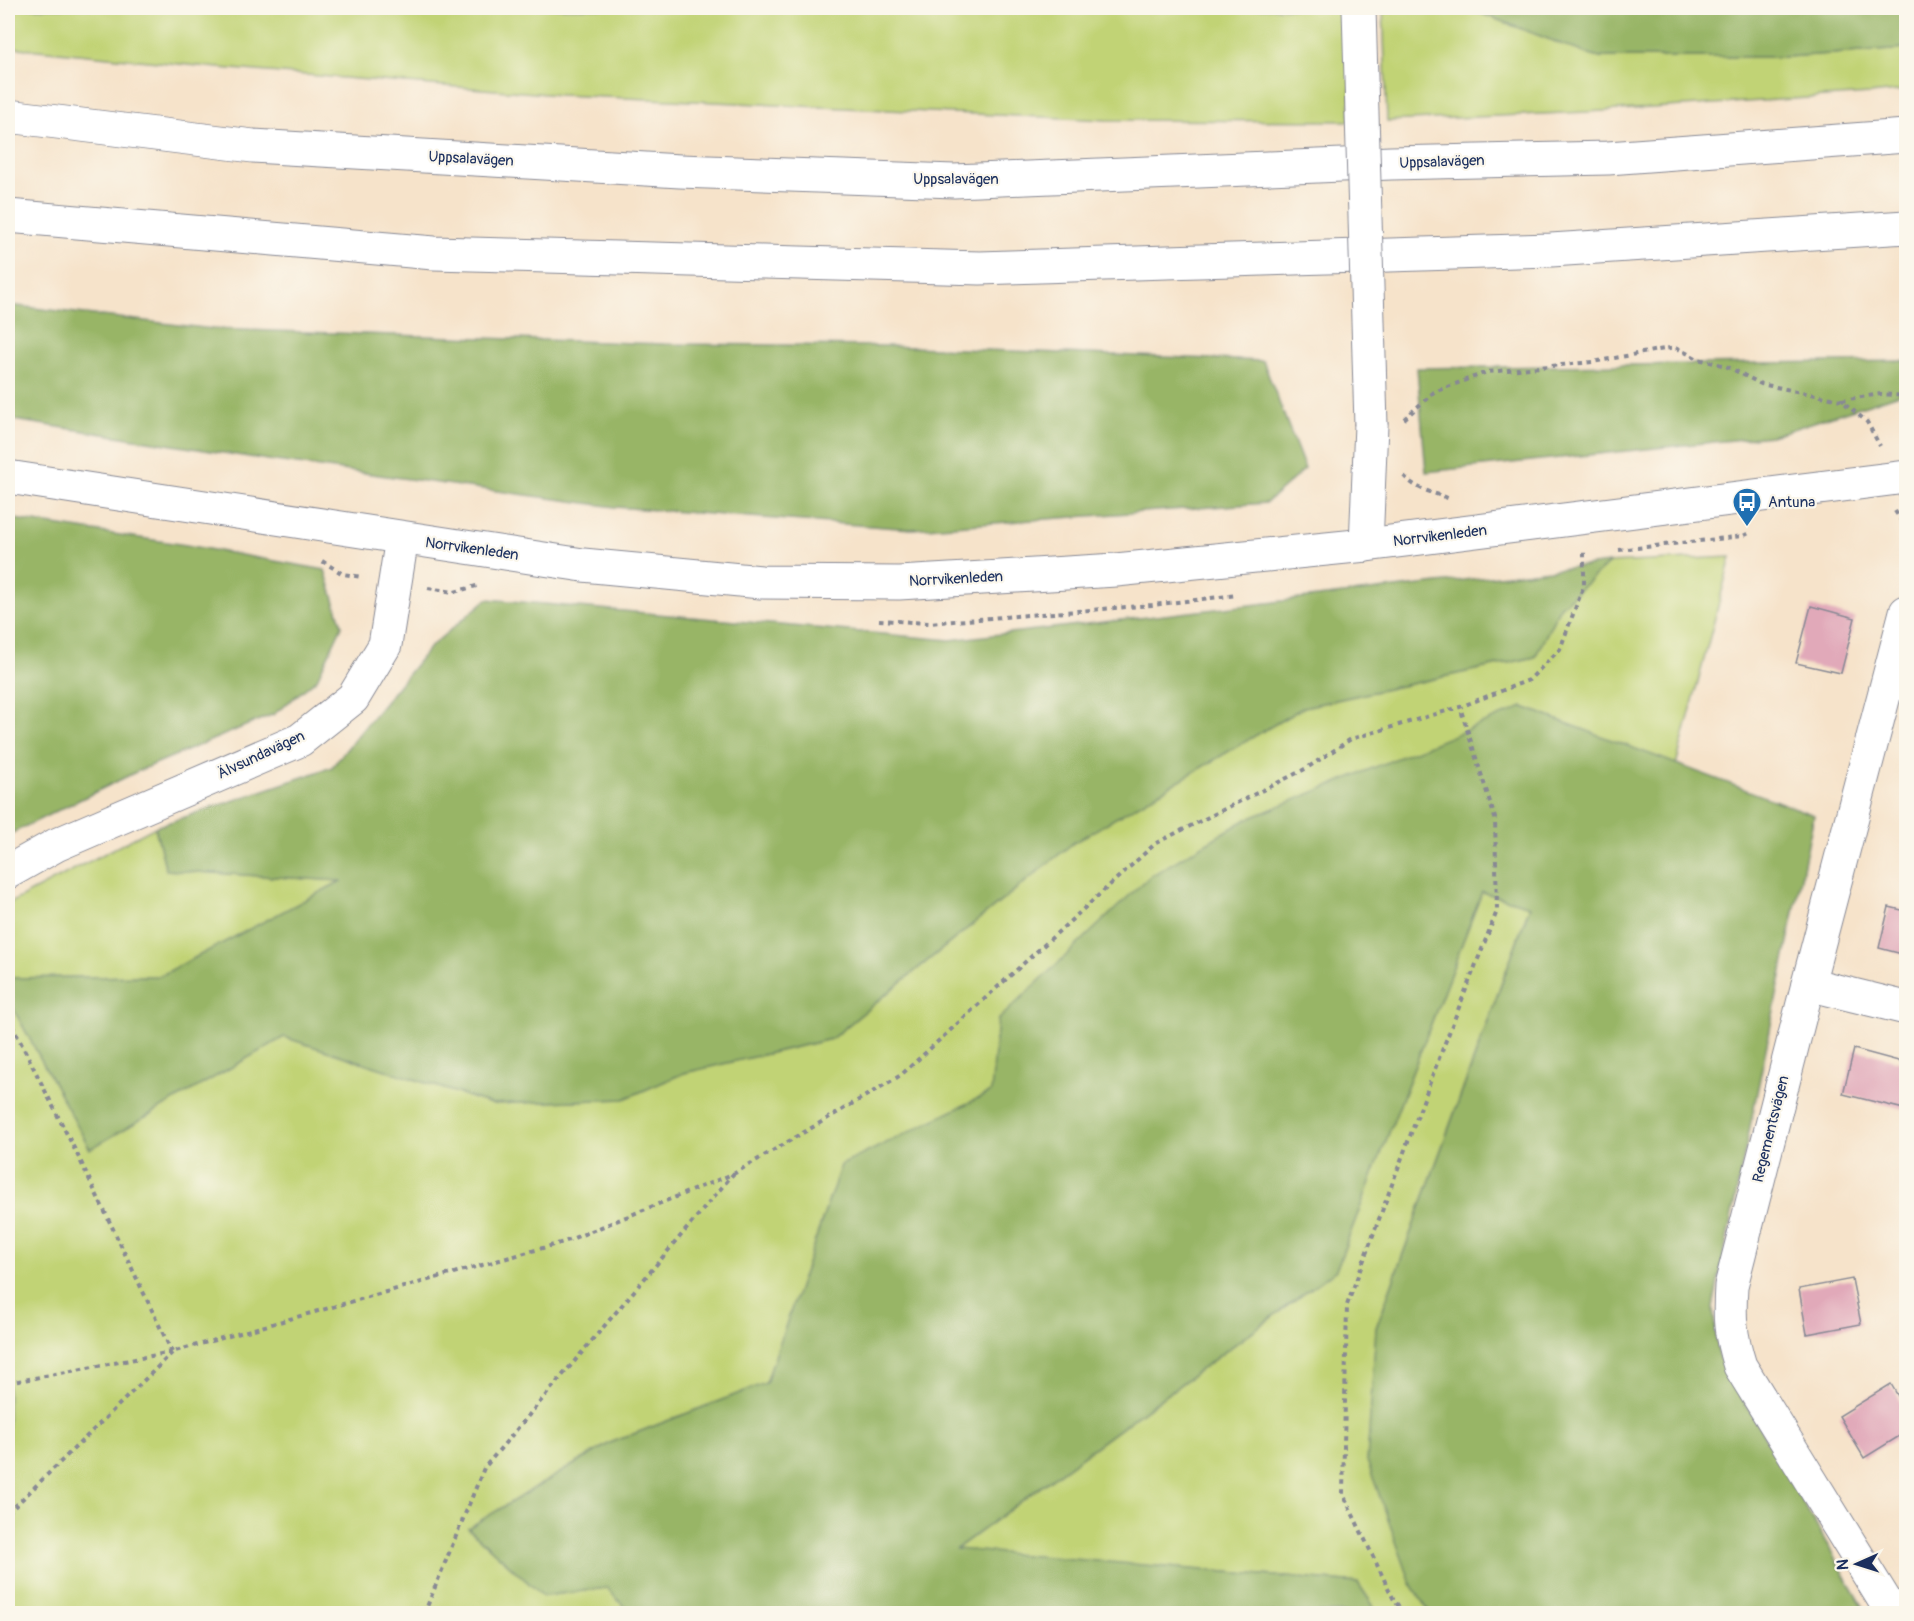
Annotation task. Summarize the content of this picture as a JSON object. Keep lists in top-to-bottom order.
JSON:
{
  "streets": {
    "main road": [
      "Uppsalavägen",
      "Norrvikenleden",
      "Älvsundavägen",
      "Regementsvägen"
    ]
  },
  "crossings": [
    ["Norrvikenleden", "Älvsundavägen"]
  ],
  "places": {
    "bus stop": ["Antuna"]
  },
  "north": "left"
}
